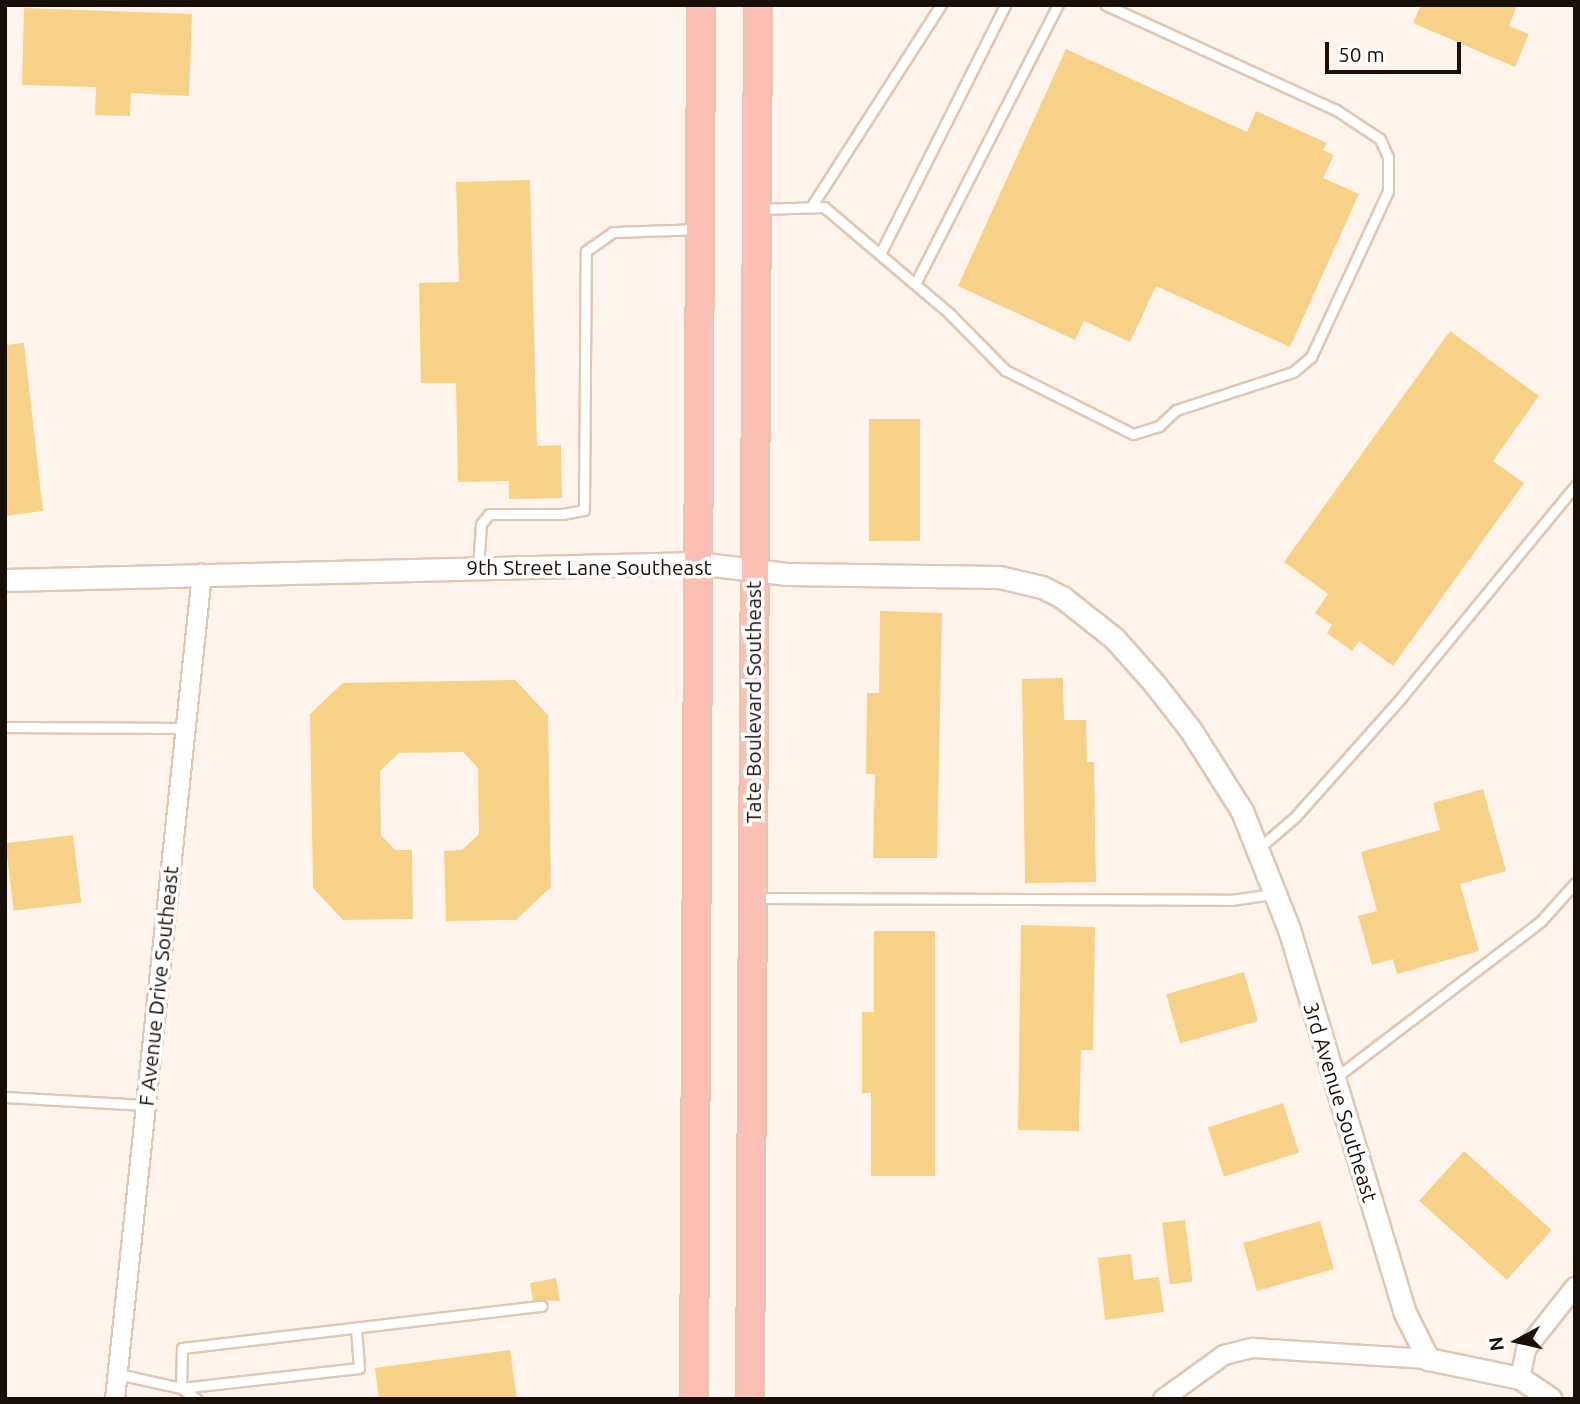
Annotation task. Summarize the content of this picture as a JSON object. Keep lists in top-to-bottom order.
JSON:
{
  "streets": {
    "main road": ["Tate Boulevard Southeast"],
    "street": ["9th Street Lane Southeast", "F Avenue Drive Southeast", "3rd Avenue Southeast"]
  },
  "crossings": [
    ["9th Street Lane Southeast", "Tate Boulevard Southeast"],
    ["9th Street Lane Southeast", "F Avenue Drive Southeast"],
    ["9th Street Lane Southeast", "3rd Avenue Southeast"]
  ],
  "scale_bar": "50 m",
  "north": "left"
}
